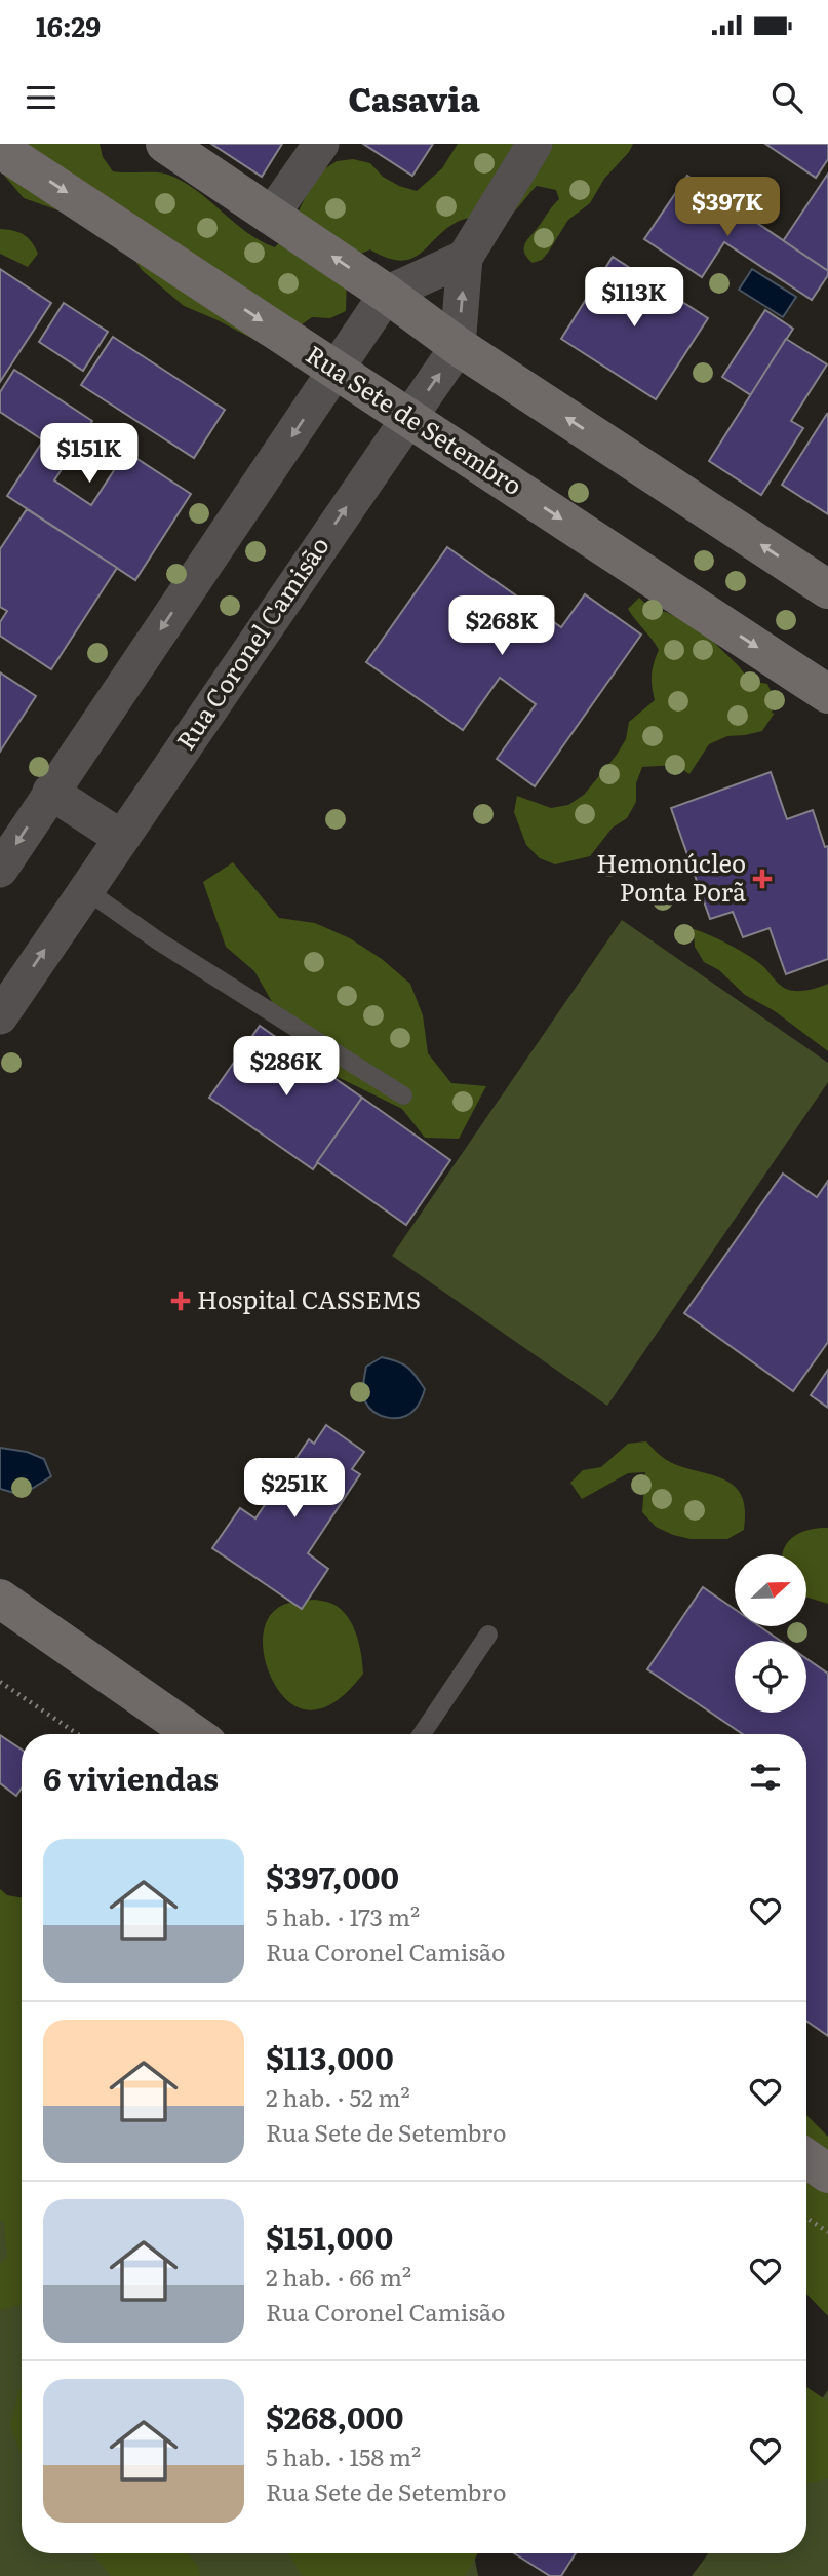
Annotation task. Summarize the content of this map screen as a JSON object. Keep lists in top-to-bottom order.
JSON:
{
  "streets": {
    "main road": ["Rua Sete de Setembro"],
    "street": ["Rua Coronel Camisão"]
  },
  "crossings": [
    ["Rua Sete de Setembro", "Rua Coronel Camisão"]
  ],
  "places": {
    "health": ["Hemonúcleo Ponta Porã", "Hospital CASSEMS"]
  },
  "north": "right",
  "page": {
    "status": "16:29",
    "header": "Casavia",
    "price": [
      "$397K",
      "$113K",
      "$151K",
      "$268K",
      "$286K",
      "$251K"
    ],
    "heading": "6 viviendas",
    "list": [
      {
        "name": "$397,000",
        "note": "5 hab. · 173 m² · Rua Coronel Camisão"
      },
      {
        "name": "$113,000",
        "note": "2 hab. · 52 m² · Rua Sete de Setembro"
      },
      {
        "name": "$151,000",
        "note": "2 hab. · 66 m² · Rua Coronel Camisão"
      },
      {
        "name": "$268,000",
        "note": "5 hab. · 158 m² · Rua Sete de Setembro"
      }
    ]
  }
}
